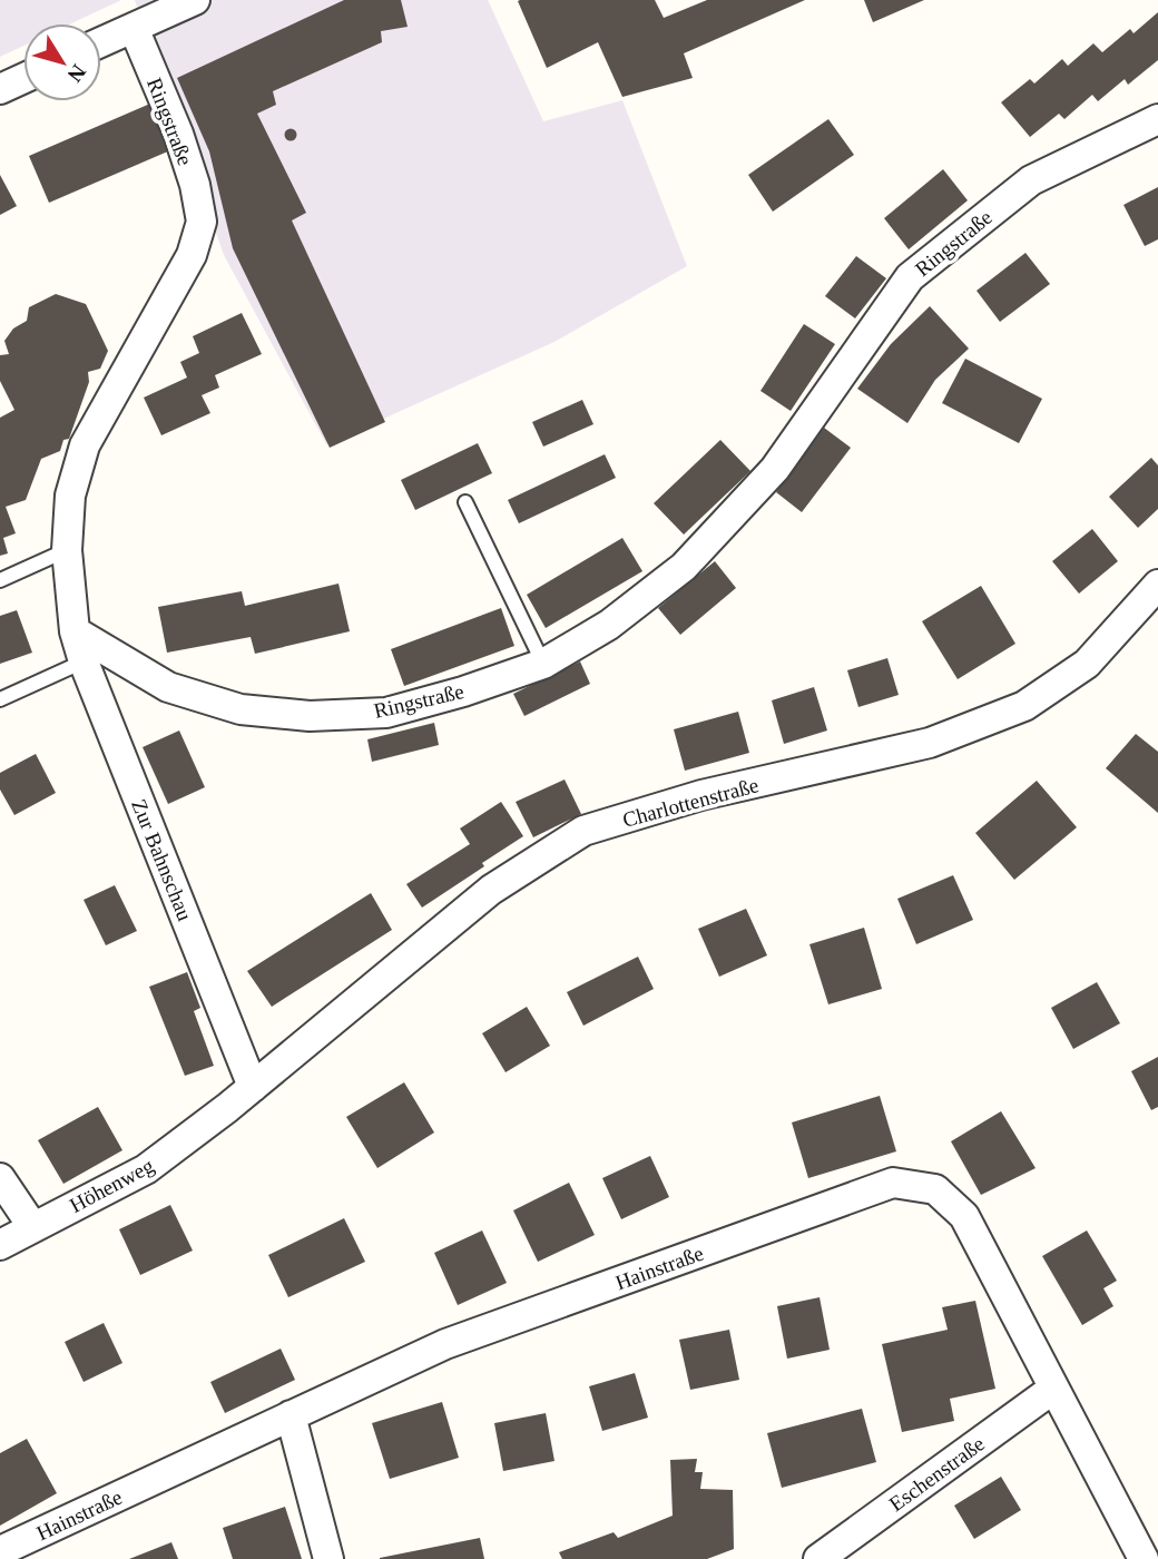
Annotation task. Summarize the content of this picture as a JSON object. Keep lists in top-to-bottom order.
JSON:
{
  "streets": {
    "street": [
      "Ringstraße",
      "Charlottenstraße",
      "Zur Bahnschau",
      "Höhenweg",
      "Hainstraße",
      "Eschenstraße"
    ]
  },
  "crossings": [
    ["Ringstraße", "Zur Bahnschau"],
    ["Charlottenstraße", "Zur Bahnschau"],
    ["Charlottenstraße", "Höhenweg"],
    ["Zur Bahnschau", "Höhenweg"],
    ["Hainstraße", "Eschenstraße"]
  ],
  "north": "bottom right"
}
